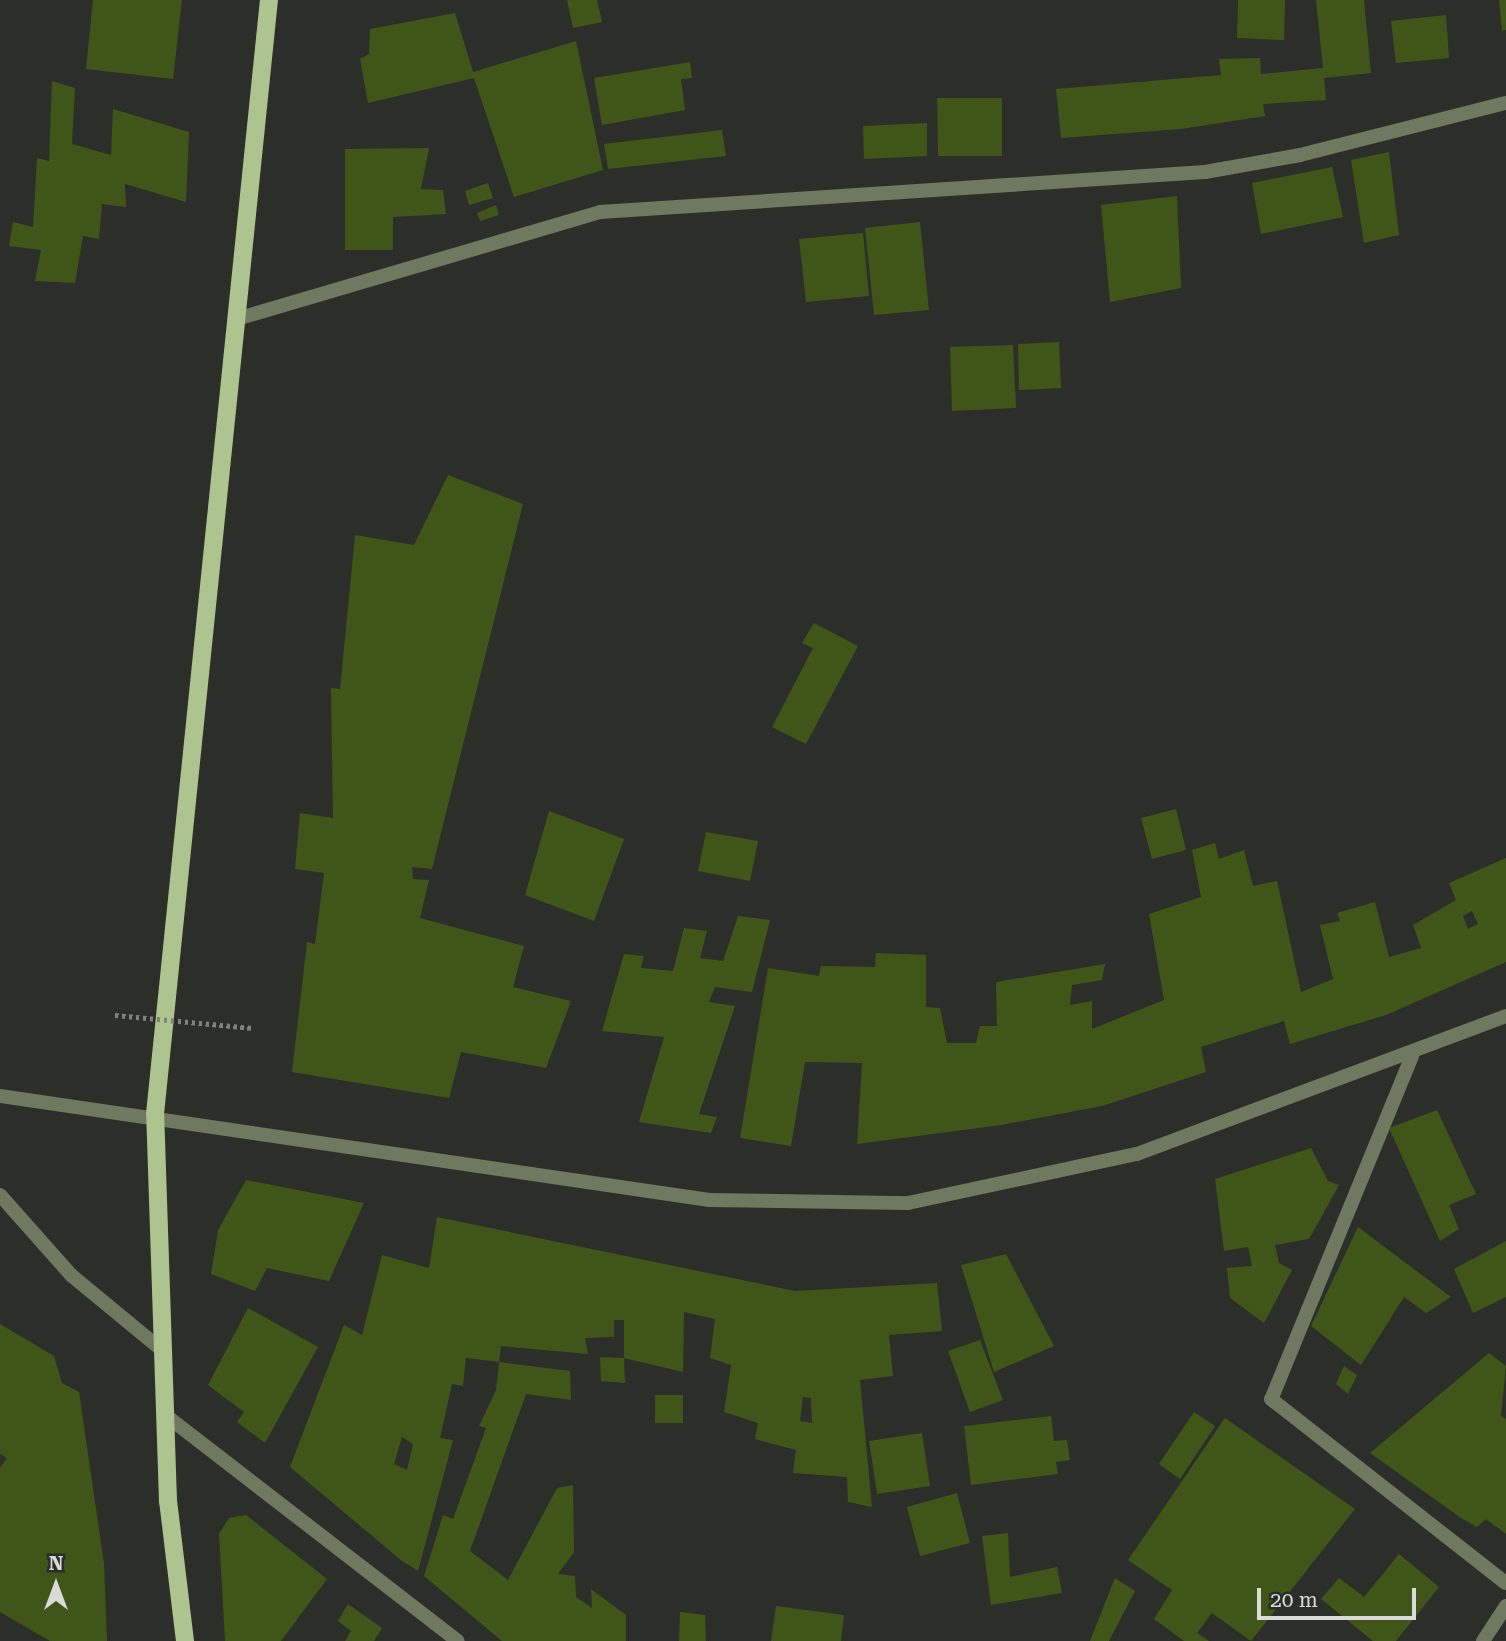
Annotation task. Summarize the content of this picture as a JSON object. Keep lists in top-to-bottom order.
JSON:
{
  "scale_bar": "20 m",
  "north": "top"
}
